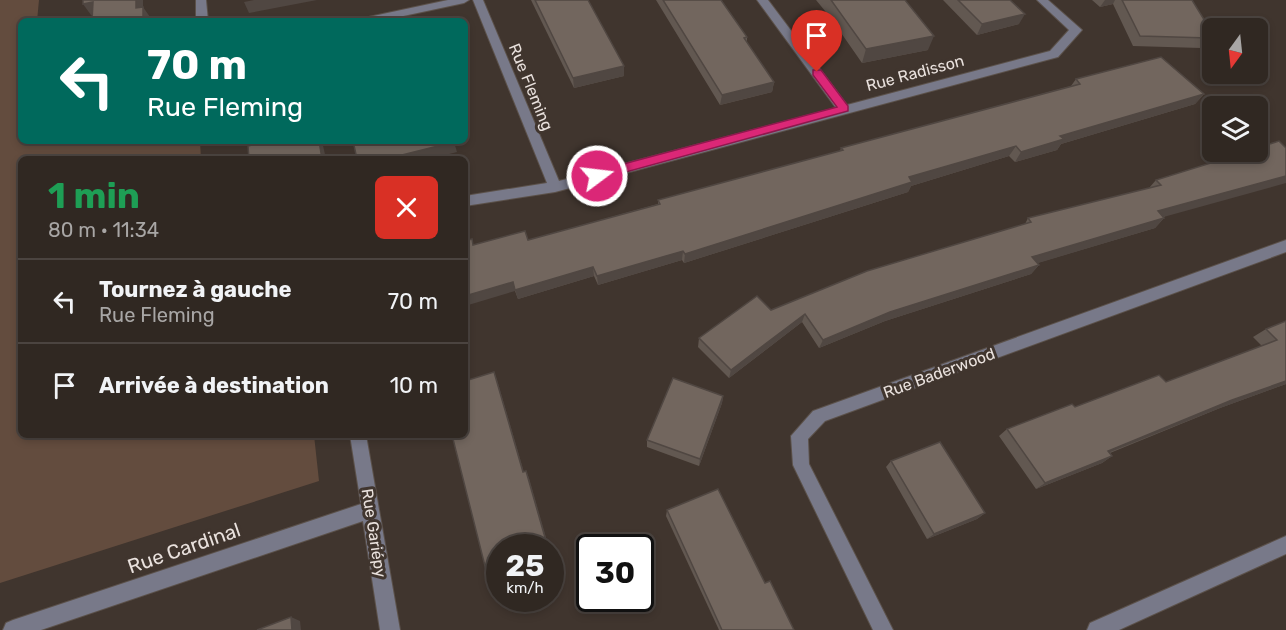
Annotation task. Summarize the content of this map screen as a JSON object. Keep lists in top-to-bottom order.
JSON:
{
  "streets": {
    "street": [
      "Rue Radisson",
      "Rue Fleming",
      "Rue Baderwood",
      "Rue Gariépy",
      "Rue Cardinal"
    ]
  },
  "crossings": [
    ["Rue Radisson", "Rue Fleming"],
    ["Rue Gariépy", "Rue Cardinal"]
  ],
  "north": "bottom",
  "page": {
    "turn": ["70 m", "Rue Fleming"],
    "heading": ["1 min", "80 m · 11:34"],
    "list": [
      {
        "name": "Tournez à gauche",
        "note": "Rue Fleming",
        "value": "70 m"
      },
      {
        "name": "Arrivée à destination",
        "value": "10 m"
      }
    ],
    "speed": "25 km/h",
    "limit": "30"
  }
}
